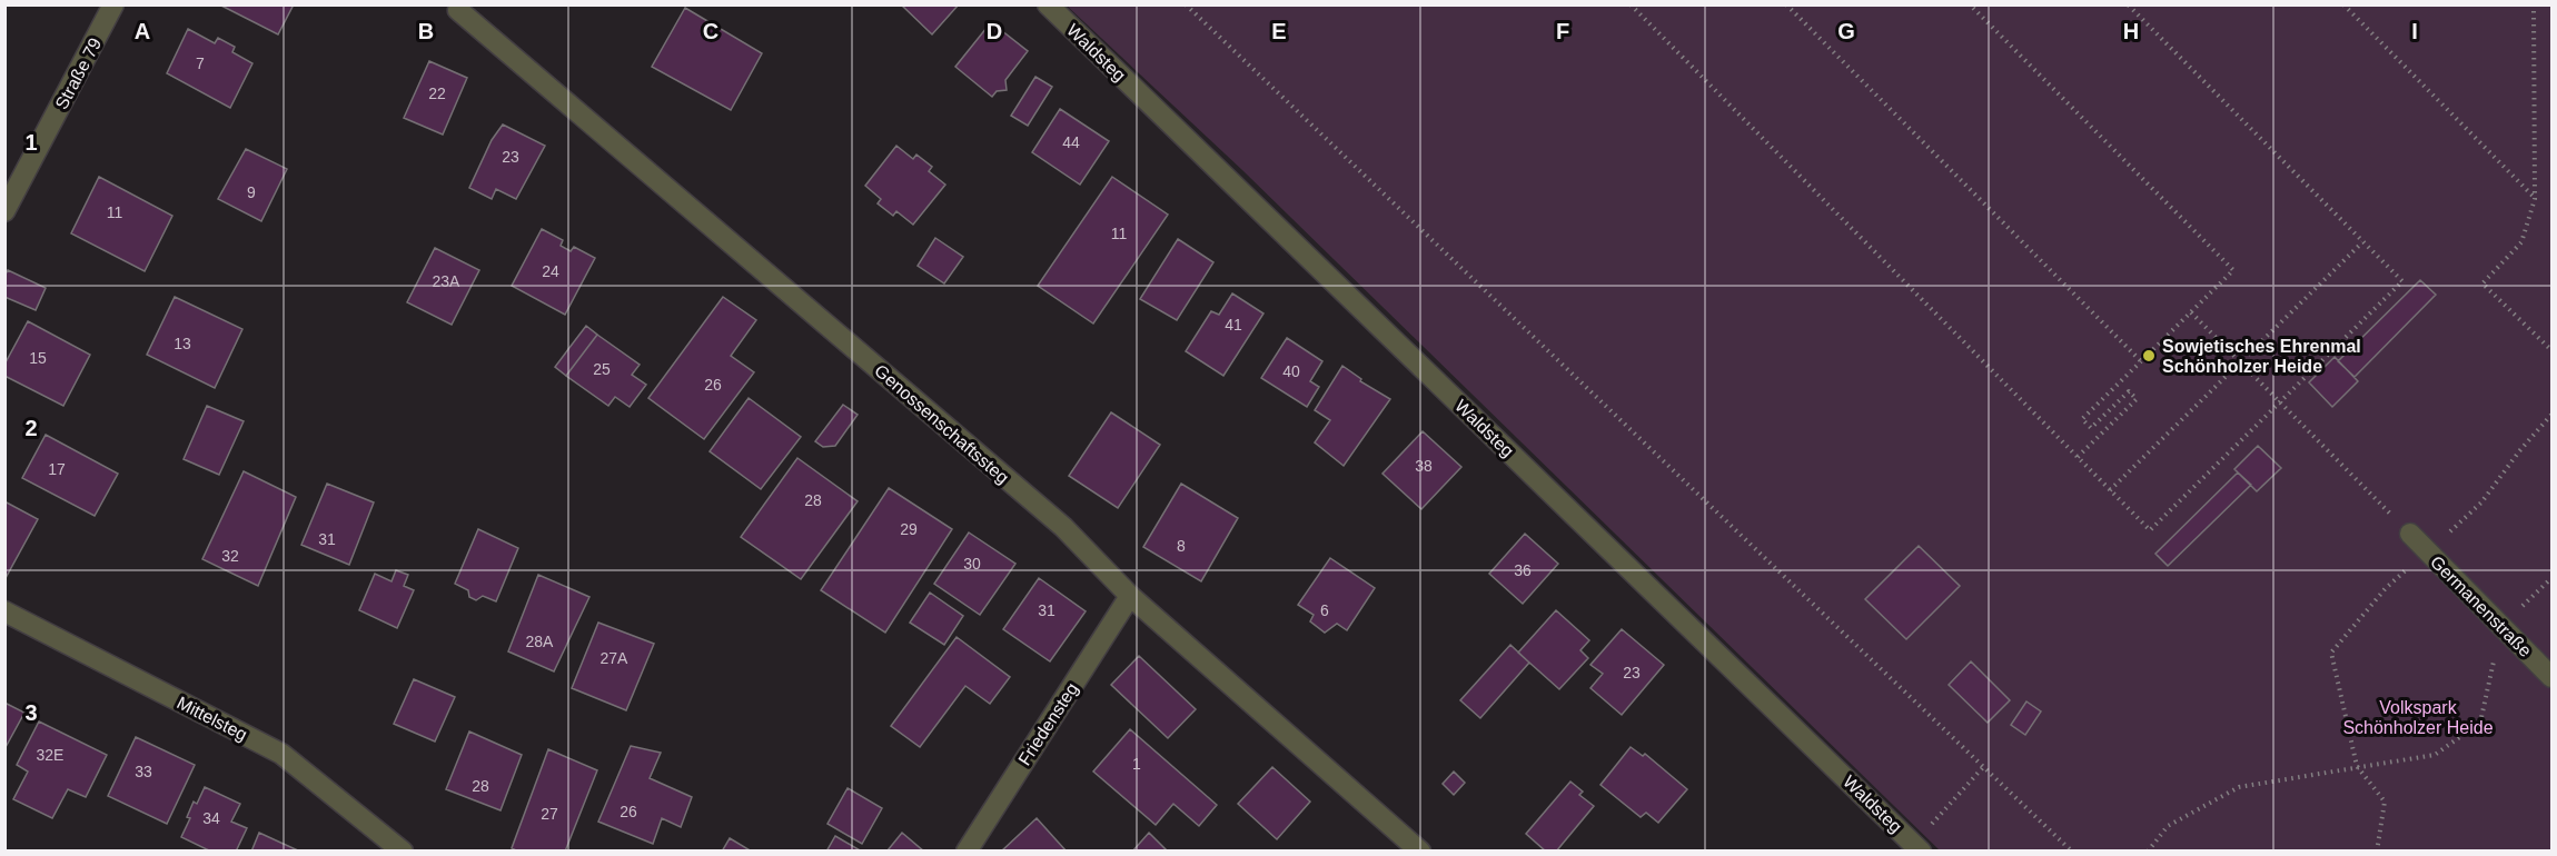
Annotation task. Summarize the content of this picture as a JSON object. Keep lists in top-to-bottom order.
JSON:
{
  "streets": {
    "street": [
      "Waldsteg",
      "Straße 79",
      "Genossenschaftssteg",
      "Germanenstraße",
      "Mittelsteg",
      "Friedensteg"
    ]
  },
  "crossings": [
    ["Genossenschaftssteg", "Friedensteg"]
  ],
  "parks": ["Volkspark Schönholzer Heide"],
  "places": ["Sowjetisches Ehrenmal Schönholzer Heide"],
  "house_numbers": [
    "7",
    "22",
    "44",
    "23",
    "9",
    "11",
    "11",
    "24",
    "23A",
    "41",
    "13",
    "15",
    "25",
    "40",
    "26",
    "38",
    "17",
    "28",
    "29",
    "31",
    "8",
    "32",
    "30",
    "36",
    "31",
    "6",
    "28A",
    "27A",
    "23",
    "32E",
    "1",
    "33",
    "28",
    "26",
    "27",
    "34"
  ],
  "grid": {
    "columns": [
      "A",
      "B",
      "C",
      "D",
      "E",
      "F",
      "G",
      "H",
      "I"
    ],
    "rows": ["1", "2", "3"]
  }
}
